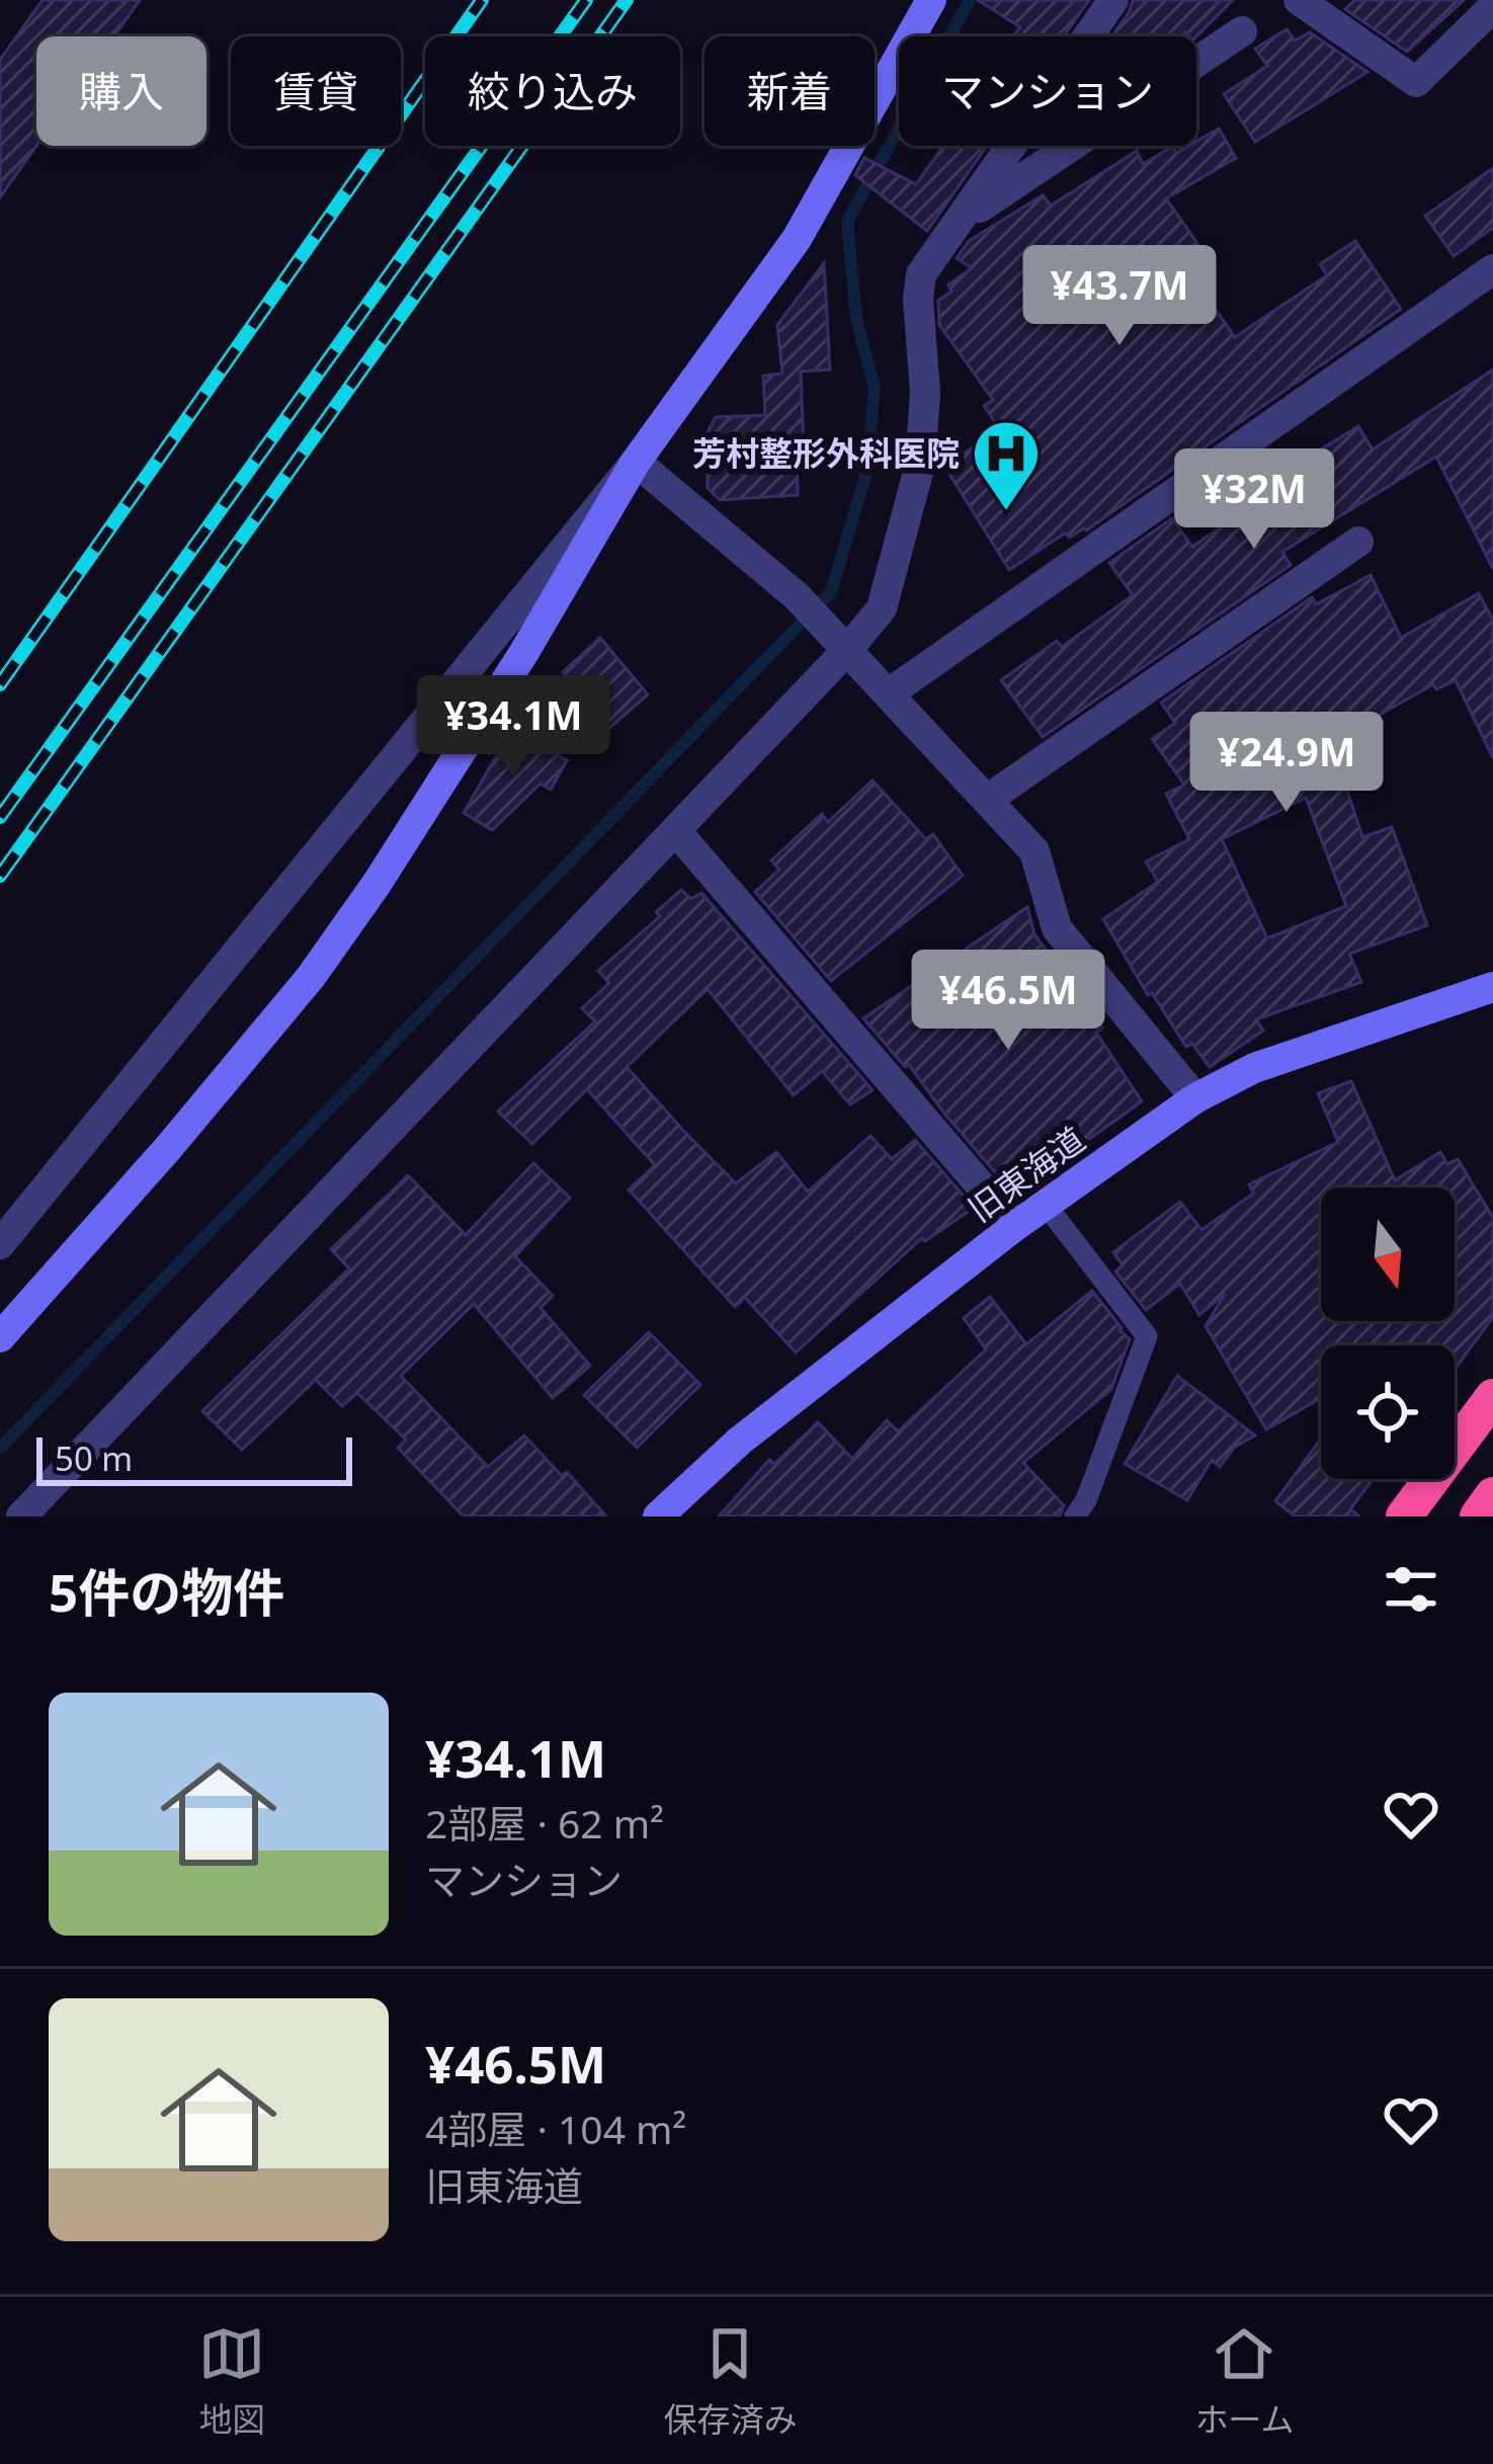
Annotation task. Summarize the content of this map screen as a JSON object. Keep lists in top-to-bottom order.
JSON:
{
  "streets": {
    "street": ["旧東海道"]
  },
  "places": {
    "hospital": ["芳村整形外科医院"]
  },
  "scale_bar": "50 m",
  "north": "bottom",
  "page": {
    "chip": [
      "購入",
      "賃貸",
      "絞り込み",
      "新着",
      "マンション"
    ],
    "price": [
      "¥43.7M",
      "¥32M",
      "¥34.1M",
      "¥24.9M",
      "¥46.5M"
    ],
    "scale": "50 m",
    "heading": "5件の物件",
    "list": [
      {
        "name": "¥34.1M",
        "note": "2部屋 · 62 m² · マンション"
      },
      {
        "name": "¥46.5M",
        "note": "4部屋 · 104 m² · 旧東海道"
      }
    ],
    "tabs": ["地図", "保存済み", "ホーム"]
  }
}
